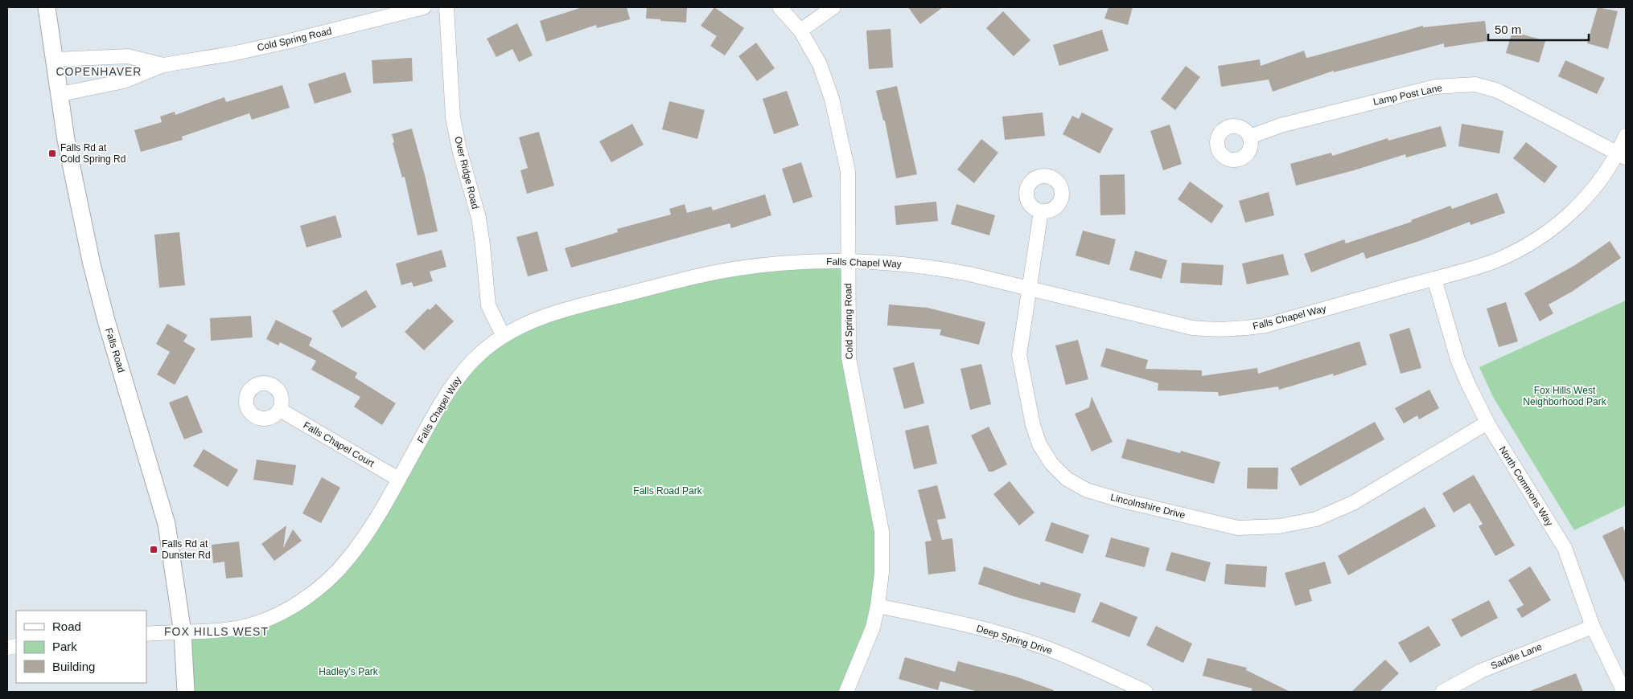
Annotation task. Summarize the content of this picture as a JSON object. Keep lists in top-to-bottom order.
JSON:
{
  "streets": {
    "main road": ["Falls Road"],
    "street": [
      "Cold Spring Road",
      "Lamp Post Lane",
      "Over Ridge Road",
      "Falls Chapel Way",
      "Falls Chapel Court",
      "North Commons Way",
      "Lincolnshire Drive",
      "Deep Spring Drive",
      "Saddle Lane"
    ]
  },
  "crossings": [
    ["Cold Spring Road", "Falls Chapel Way"],
    ["Cold Spring Road", "Falls Road"],
    ["Cold Spring Road", "Deep Spring Drive"],
    ["Lamp Post Lane", "Falls Chapel Way"],
    ["Over Ridge Road", "Falls Chapel Way"],
    ["Falls Chapel Way", "Falls Road"],
    ["Falls Chapel Way", "Falls Chapel Court"],
    ["Falls Chapel Way", "North Commons Way"],
    ["Falls Chapel Way", "Lincolnshire Drive"],
    ["North Commons Way", "Lincolnshire Drive"],
    ["North Commons Way", "Saddle Lane"]
  ],
  "districts": ["COPENHAVER", "FOX HILLS WEST"],
  "parks": ["Fox Hills West Neighborhood Park", "Falls Road Park", "Hadley's Park"],
  "places": {
    "transit": ["Falls Rd at Cold Spring Rd", "Falls Rd at Dunster Rd"]
  },
  "legend": ["Road", "Park", "Building"],
  "scale_bar": "50 m"
}
